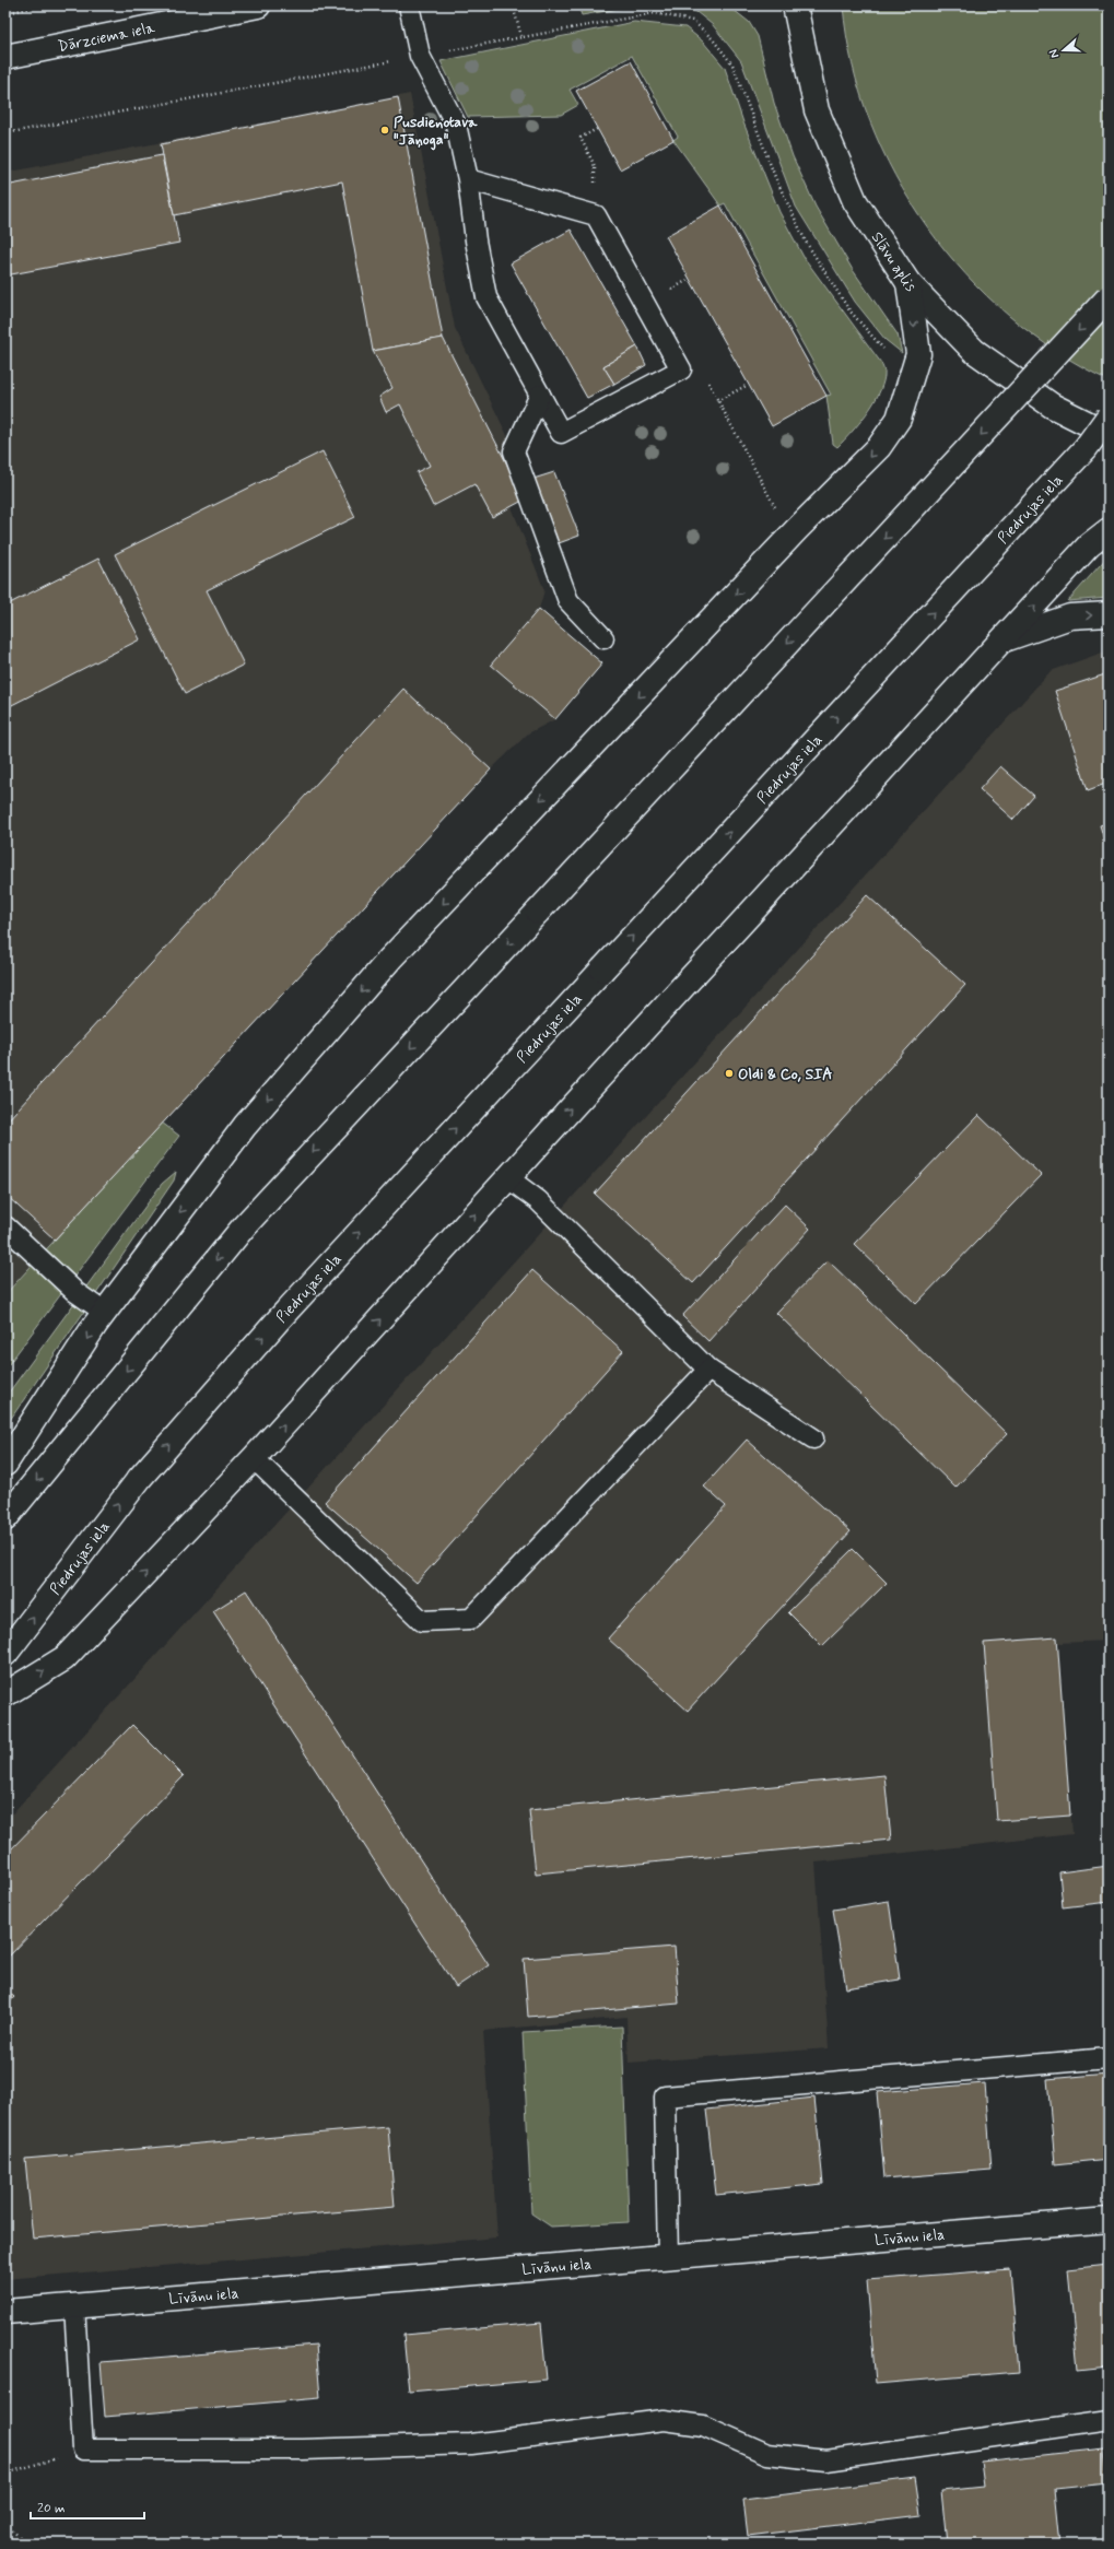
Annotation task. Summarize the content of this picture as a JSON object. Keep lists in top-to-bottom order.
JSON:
{
  "streets": {
    "main road": [
      "Dārzciema iela",
      "Slāvu aplis",
      "Piedrujas iela",
      "Līvānu iela"
    ]
  },
  "places": ["Pusdienotava \"Jāņoga\"", "Oldi & Co, SIA"],
  "scale_bar": "20 m",
  "north": "left"
}
